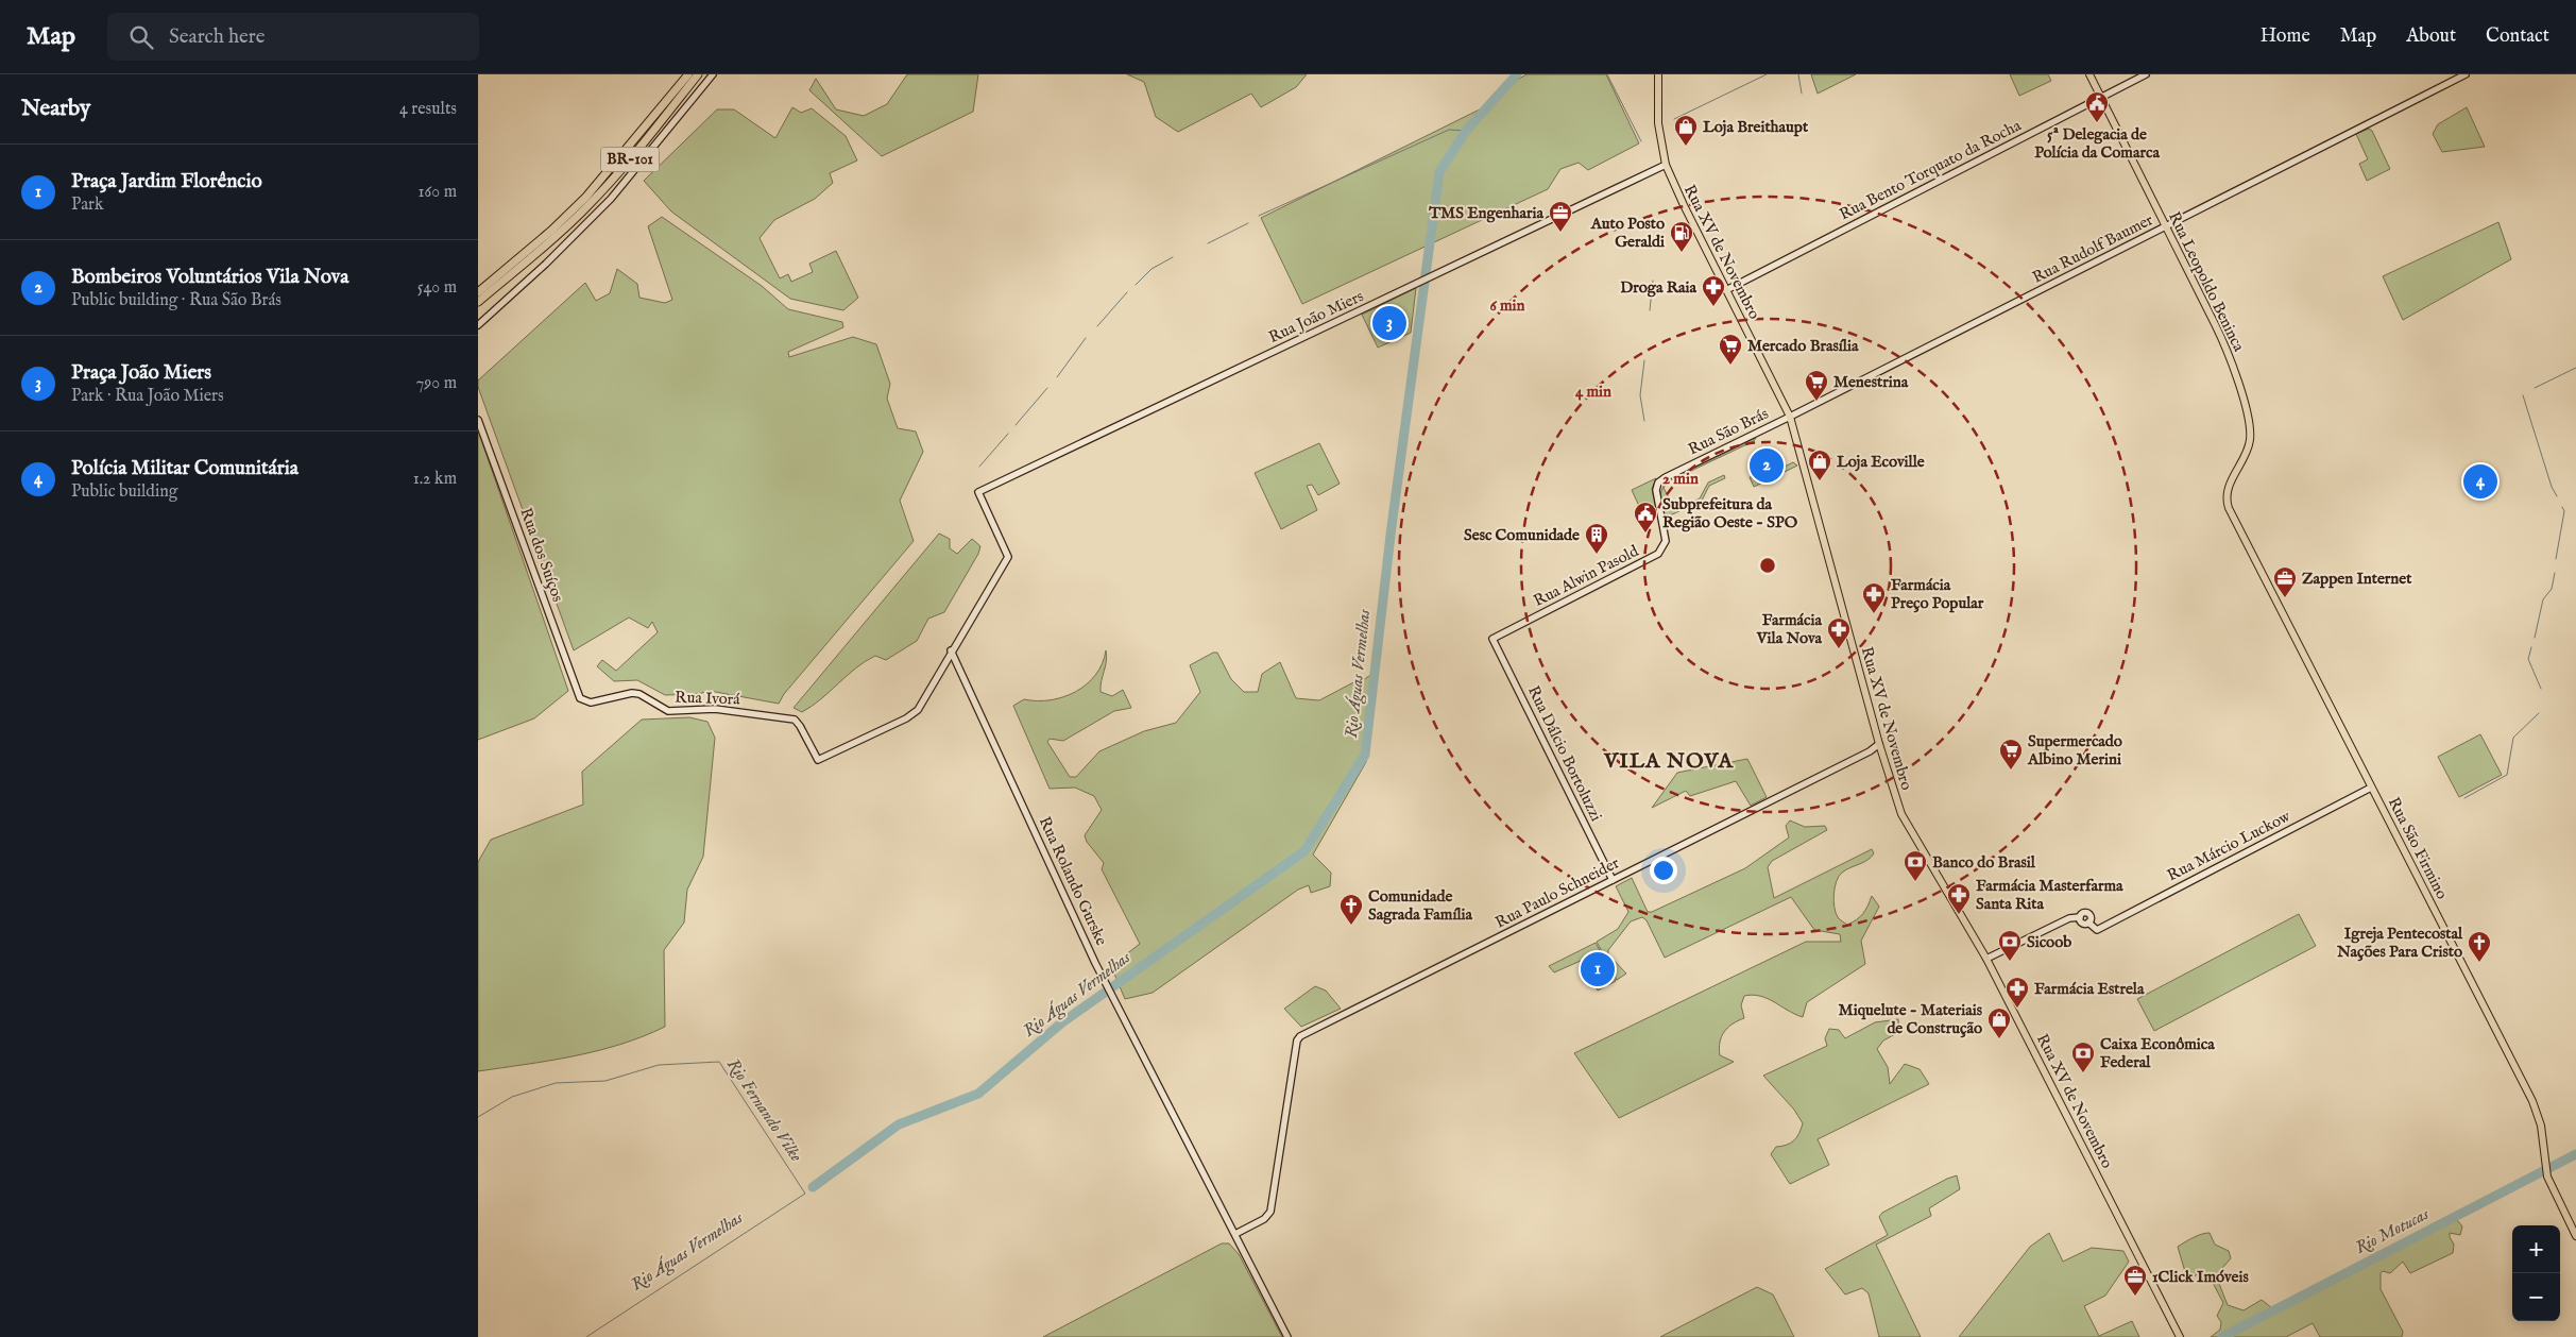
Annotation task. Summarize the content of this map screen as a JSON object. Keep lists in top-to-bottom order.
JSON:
{
  "streets": {
    "highway": ["BR-101"],
    "main road": ["Rua XV de Novembro", "Rua Leopoldo Beninca", "Rua São Firmino"],
    "street": [
      "Rua Bento Torquato da Rocha",
      "Rua Rudolf Baumer",
      "Rua João Miers",
      "Rua São Brás",
      "Rua dos Suíços",
      "Rua Alwin Pasold",
      "Rua Ivorá",
      "Rua Dálcio Bortoluzzi",
      "Rua Márcio Luckow",
      "Rua Rolando Gurske",
      "Rua Paulo Schneider"
    ]
  },
  "crossings": [
    ["Rua Bento Torquato da Rocha", "Rua XV de Novembro"],
    ["Rua Bento Torquato da Rocha", "Rua Leopoldo Beninca"],
    ["Rua Rudolf Baumer", "Rua XV de Novembro"],
    ["Rua Rudolf Baumer", "Rua Leopoldo Beninca"],
    ["Rua Rudolf Baumer", "Rua São Brás"],
    ["Rua XV de Novembro", "Rua João Miers"],
    ["Rua XV de Novembro", "Rua São Brás"],
    ["Rua XV de Novembro", "Rua Márcio Luckow"],
    ["Rua XV de Novembro", "Rua Paulo Schneider"],
    ["Rua Leopoldo Beninca", "Rua São Firmino"],
    ["Rua João Miers", "Rua Ivorá"],
    ["Rua João Miers", "Rua Rolando Gurske"],
    ["Rua São Brás", "Rua Alwin Pasold"],
    ["Rua dos Suíços", "Rua Ivorá"],
    ["Rua Alwin Pasold", "Rua Dálcio Bortoluzzi"],
    ["Rua Ivorá", "Rua Rolando Gurske"],
    ["Rua Dálcio Bortoluzzi", "Rua Paulo Schneider"],
    ["Rua Márcio Luckow", "Rua São Firmino"],
    ["Rua Rolando Gurske", "Rua Paulo Schneider"]
  ],
  "districts": ["VILA NOVA"],
  "water": ["Rio Águas Vermelhas", "Rio Fernando Vilke", "Rio Motucas"],
  "places": {
    "public building": ["5ª Delegacia de Polícia da Comarca", "Subprefeitura da Região Oeste - SPO"],
    "shop": ["Loja Breithaupt", "Loja Ecoville", "Miquelute - Materiais de Construção"],
    "office": ["TMS Engenharia", "Zappen Internet", "1Click Imóveis"],
    "fuel station": ["Auto Posto Geraldi"],
    "pharmacy": [
      "Droga Raia",
      "Farmácia Preço Popular",
      "Farmácia Vila Nova",
      "Farmácia Masterfarma Santa Rita",
      "Farmácia Estrela"
    ],
    "supermarket": ["Mercado Brasília", "Menestrina", "Supermercado Albino Merini"],
    "building": ["Sesc Comunidade"],
    "bank": ["Banco do Brasil", "Sicoob", "Caixa Econômica Federal"],
    "church": ["Comunidade Sagrada Família", "Igreja Pentecostal Nações Para Cristo"]
  },
  "page": {
    "header": "Map",
    "search": "Search here",
    "nav": [
      "Home",
      "Map",
      "About",
      "Contact"
    ],
    "heading": ["Nearby", "4 results"],
    "list": [
      {
        "mark": "1",
        "name": "Praça Jardim Florêncio",
        "note": "Park",
        "value": "160 m"
      },
      {
        "mark": "2",
        "name": "Bombeiros Voluntários Vila Nova",
        "note": "Public building · Rua São Brás",
        "value": "540 m"
      },
      {
        "mark": "3",
        "name": "Praça João Miers",
        "note": "Park · Rua João Miers",
        "value": "790 m"
      },
      {
        "mark": "4",
        "name": "Polícia Militar Comunitária",
        "note": "Public building",
        "value": "1.2 km"
      }
    ],
    "pins": [
      "3",
      "2",
      "4",
      "1"
    ],
    "map_buttons": ["+", "−"]
  },
  "rings": ["6 min", "4 min", "2 min"]
}
